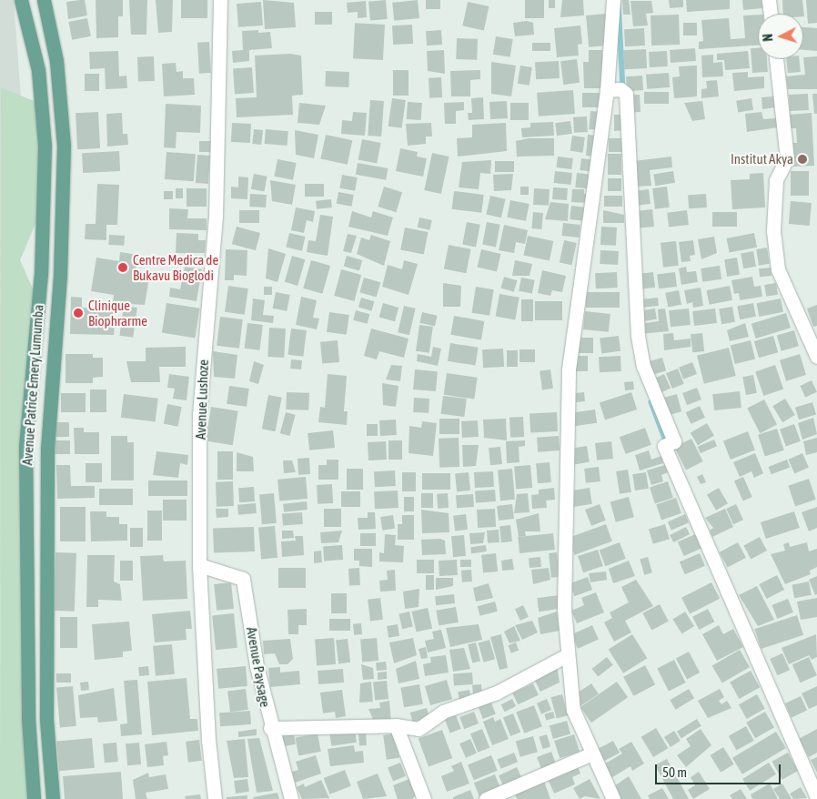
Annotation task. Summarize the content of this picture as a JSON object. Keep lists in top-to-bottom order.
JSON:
{
  "streets": {
    "main road": ["Avenue Patrice Emery Lumumba"],
    "street": ["Avenue Lushoze", "Avenue Paysage"]
  },
  "crossings": [
    ["Avenue Lushoze", "Avenue Paysage"]
  ],
  "places": ["Institut Akya", "Centre Medica de Bukavu Bioglodi", "Clinique Biophrarme"],
  "scale_bar": "50 m",
  "north": "left"
}
